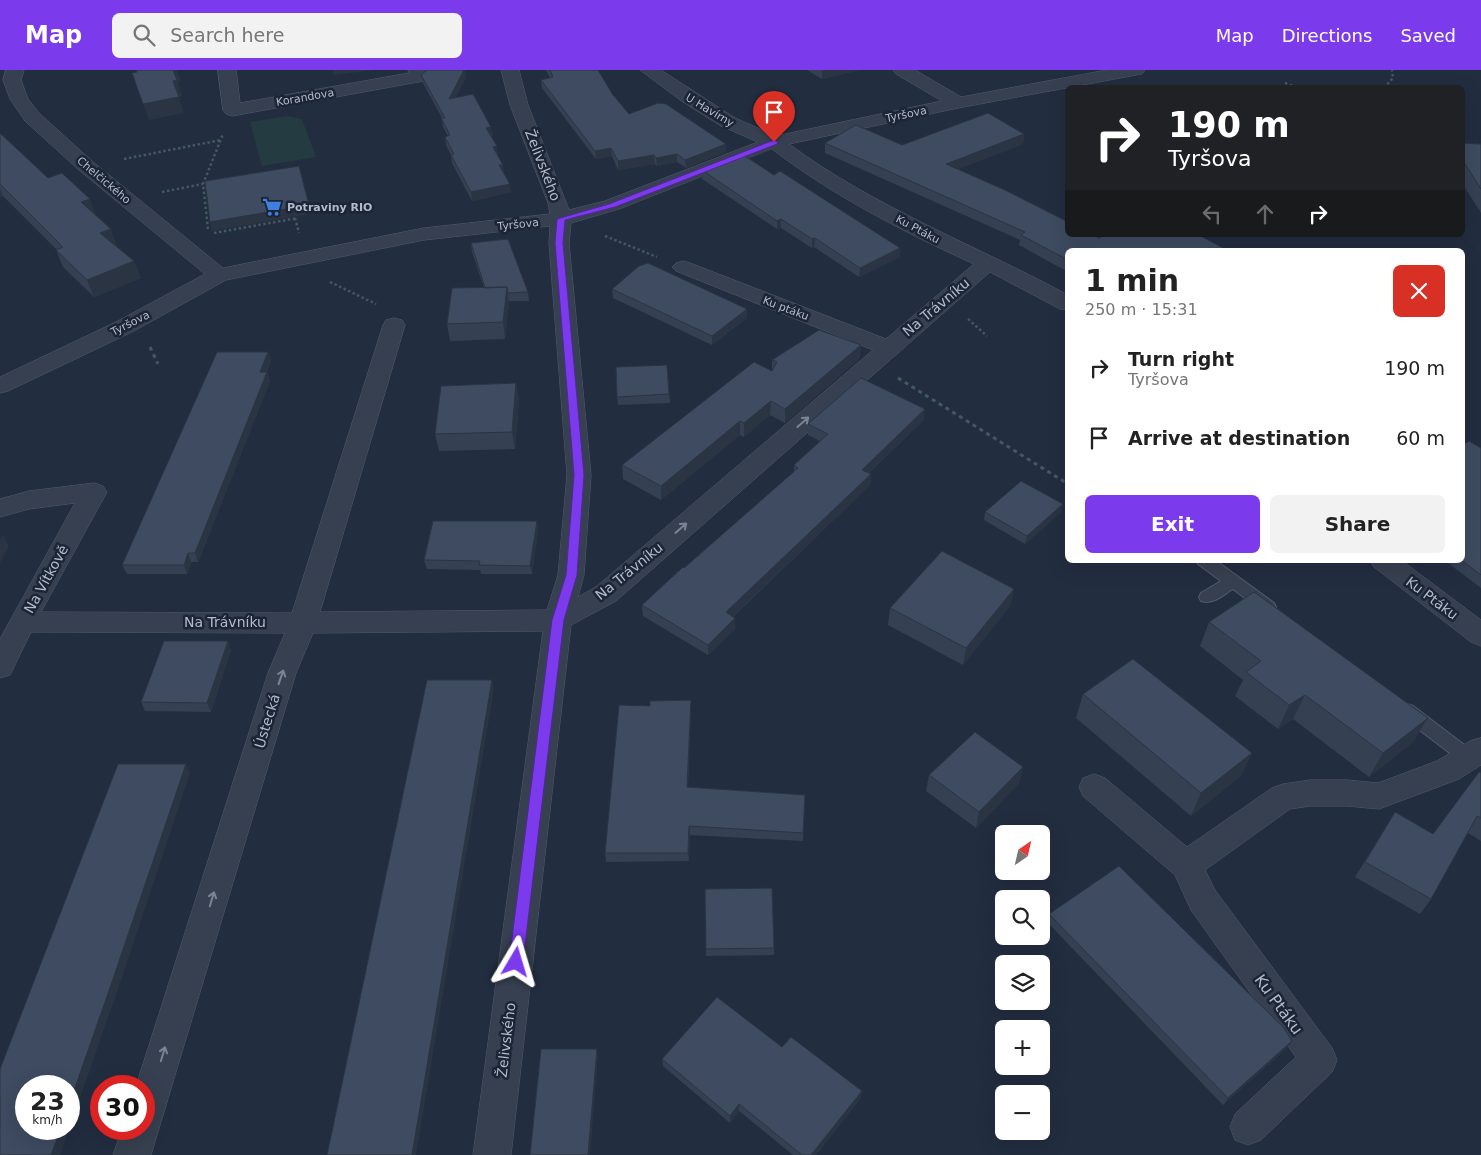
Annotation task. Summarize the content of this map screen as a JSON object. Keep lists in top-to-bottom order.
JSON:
{
  "streets": {
    "street": [
      "Korandova",
      "U Havírny",
      "Tyršova",
      "Želivského",
      "Chelčického",
      "Ku Ptáku",
      "Na Trávníku",
      "Ku ptáku",
      "Na Vítkově",
      "Ústecká"
    ]
  },
  "crossings": [
    ["U Havírny", "Tyršova"],
    ["U Havírny", "Ku Ptáku"],
    ["Tyršova", "Želivského"],
    ["Tyršova", "Chelčického"],
    ["Tyršova", "Ku Ptáku"],
    ["Želivského", "Na Trávníku"],
    ["Ku Ptáku", "Na Trávníku"],
    ["Na Trávníku", "Ku ptáku"],
    ["Na Trávníku", "Na Vítkově"],
    ["Na Trávníku", "Ústecká"]
  ],
  "one_way": ["Na Trávníku", "Ústecká"],
  "places": {
    "supermarket": ["Potraviny RIO"]
  },
  "north": "top right",
  "page": {
    "header": "Map",
    "search": "Search here",
    "nav": ["Map", "Directions", "Saved"],
    "turn": ["190 m", "Tyršova"],
    "heading": ["1 min", "250 m · 15:31"],
    "list": [
      {
        "name": "Turn right",
        "note": "Tyršova",
        "value": "190 m"
      },
      {
        "name": "Arrive at destination",
        "value": "60 m"
      }
    ],
    "buttons": ["Exit", "Share"],
    "map_buttons": ["+", "−"],
    "speed": "23 km/h",
    "limit": "30"
  }
}
